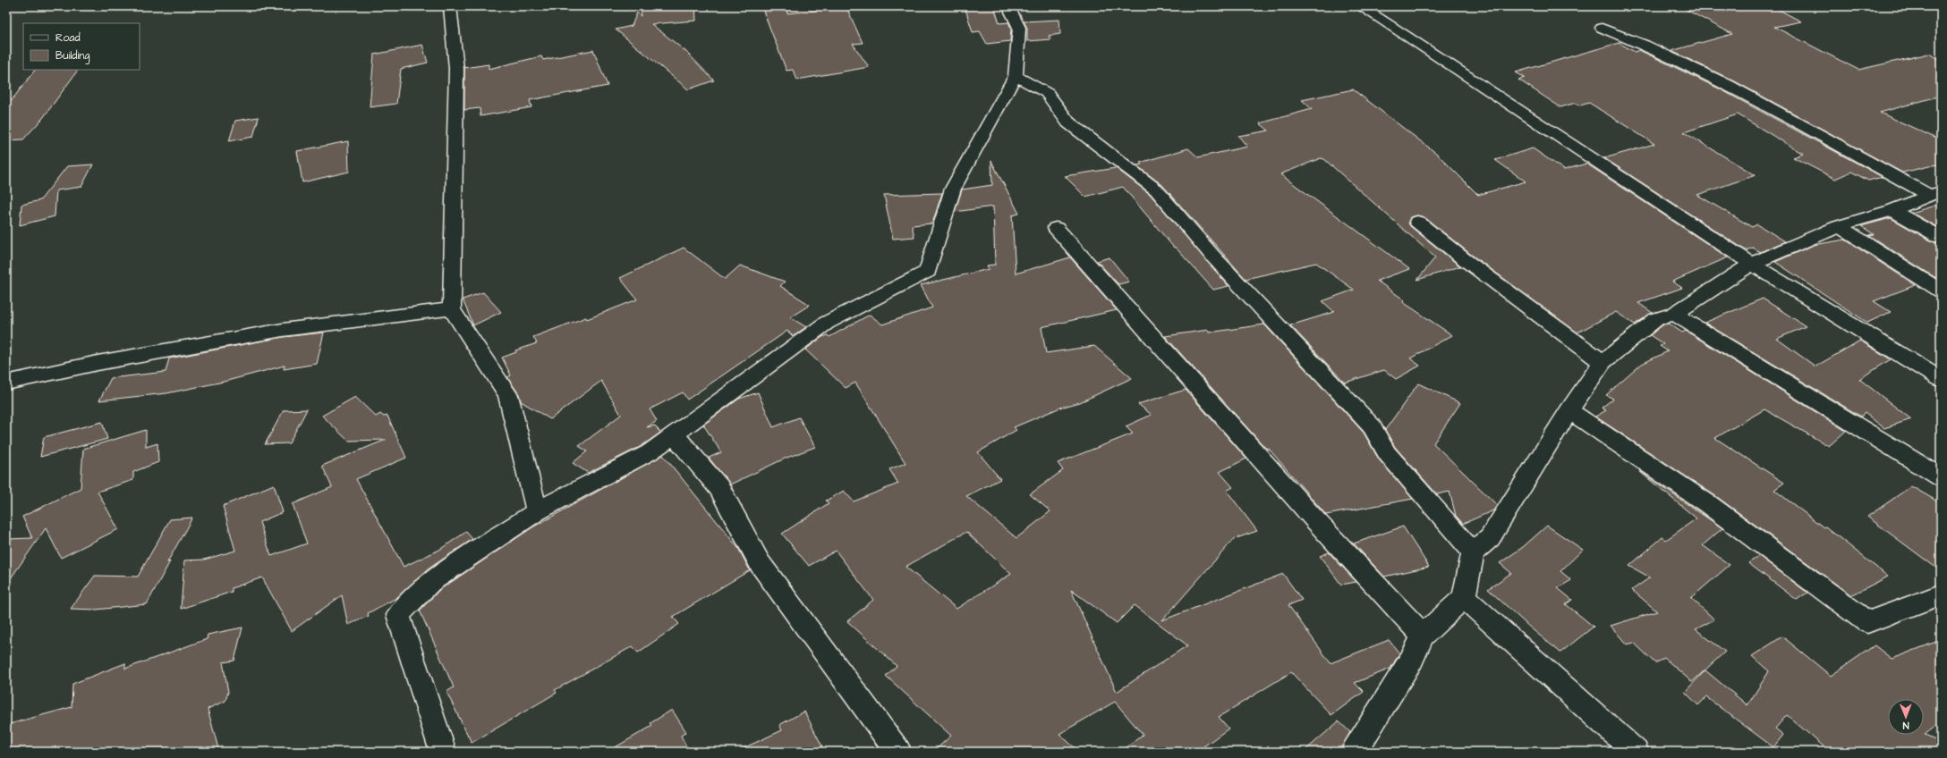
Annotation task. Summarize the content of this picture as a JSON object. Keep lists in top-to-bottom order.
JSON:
{
  "legend": ["Road", "Building"],
  "north": "bottom"
}
